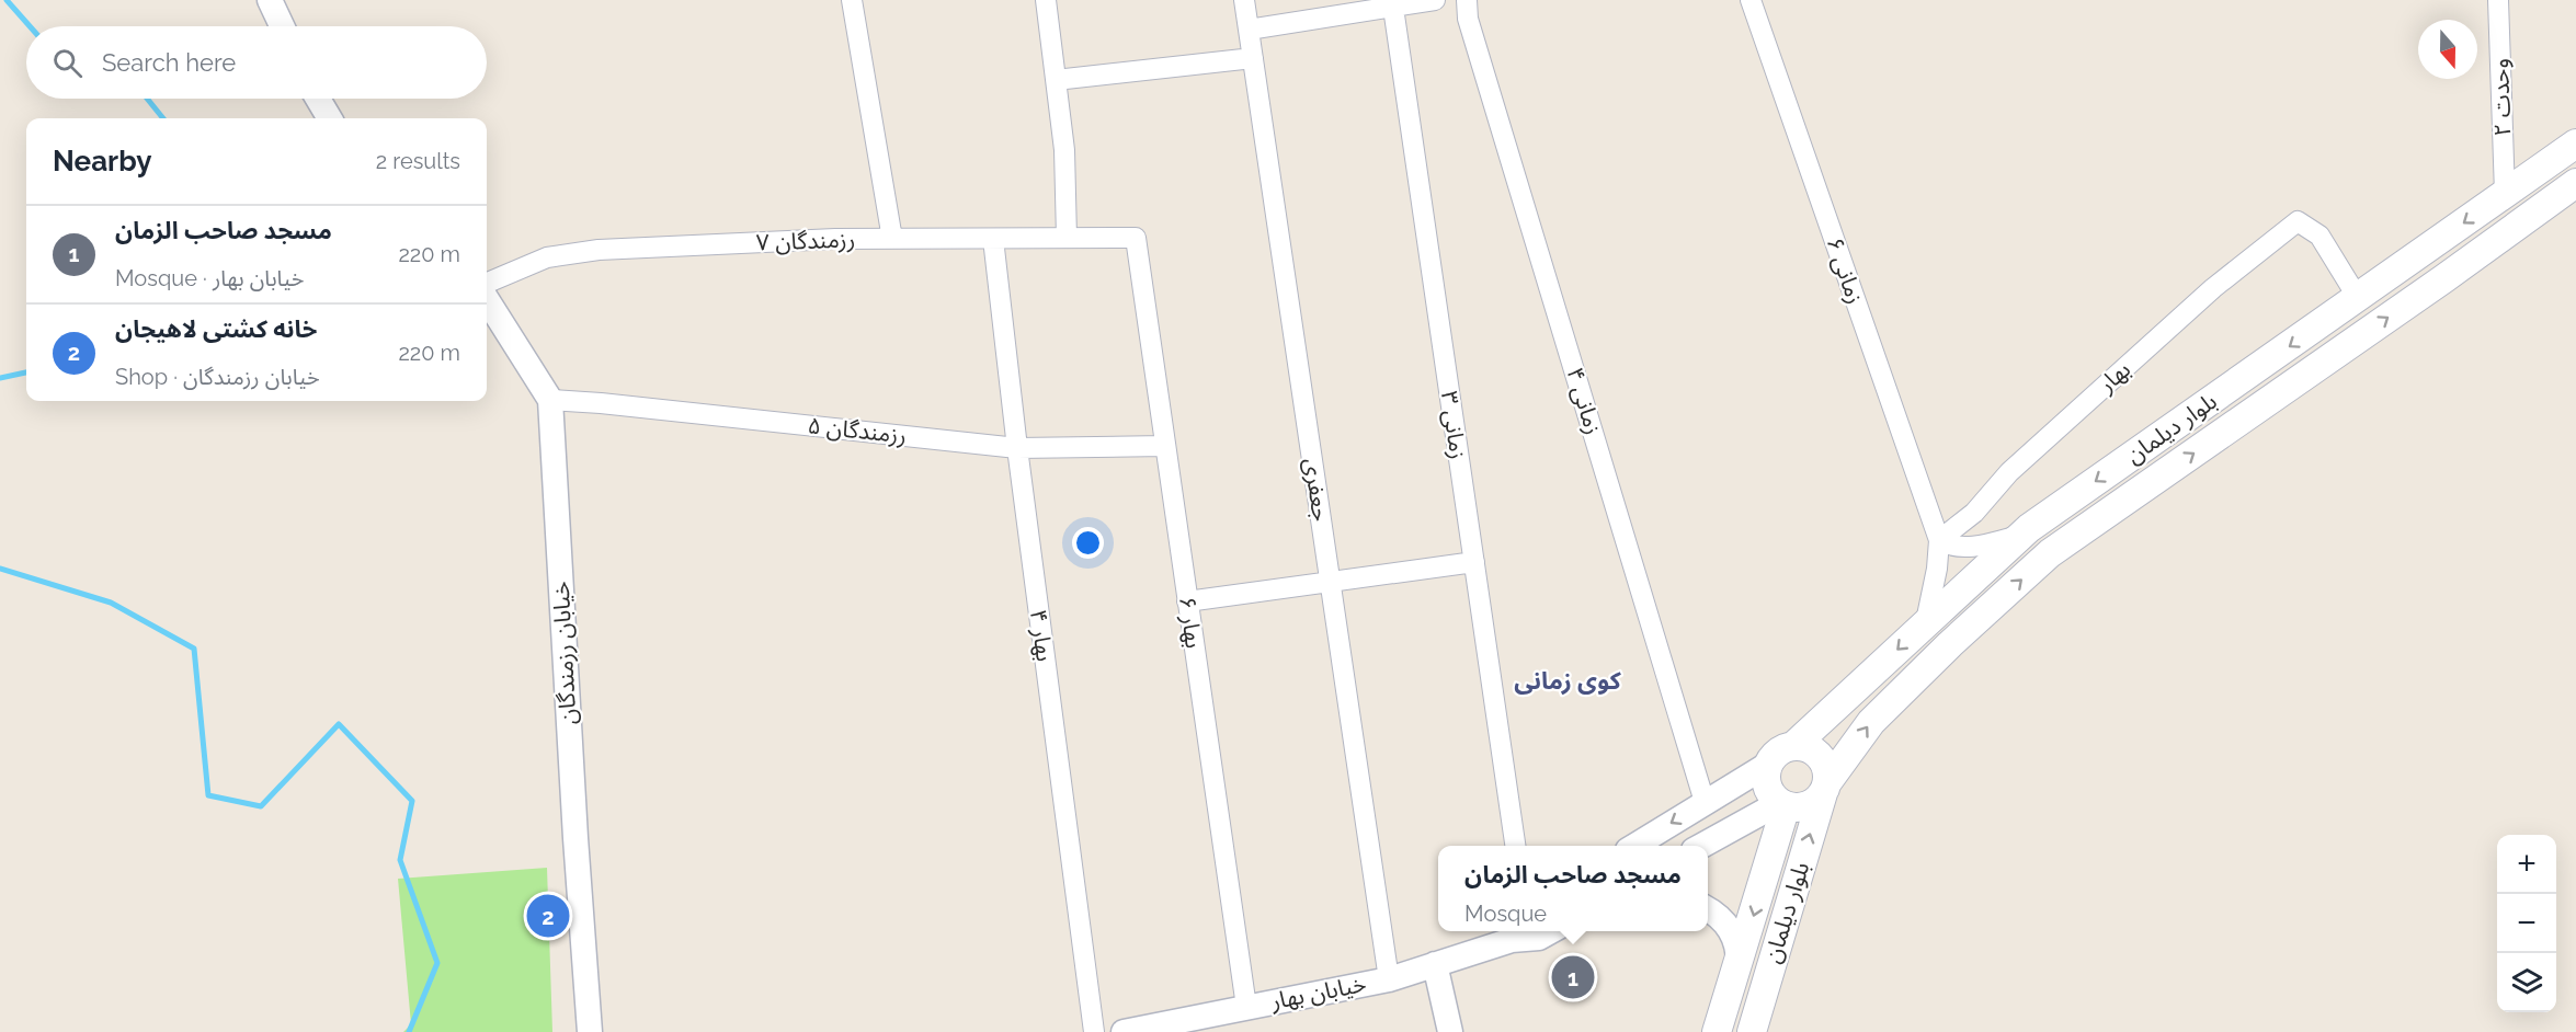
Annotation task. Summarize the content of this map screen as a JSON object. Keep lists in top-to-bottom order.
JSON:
{
  "streets": {
    "main road": ["بلوار دیلمان"],
    "street": [
      "وحدت ۲",
      "رزمندگان ۷",
      "زمانی ۶",
      "بهار",
      "زمانی ۴",
      "زمانی ۳",
      "رزمندگان ۵",
      "جعفری",
      "بهار ۶",
      "بهار ۴",
      "خیابان رزمندگان",
      "خیابان بهار"
    ]
  },
  "crossings": [
    ["وحدت ۲", "بلوار دیلمان"],
    ["رزمندگان ۷", "بهار ۶"],
    ["رزمندگان ۷", "بهار ۴"],
    ["زمانی ۶", "بهار"],
    ["بهار", "بلوار دیلمان"],
    ["رزمندگان ۵", "بهار ۶"],
    ["رزمندگان ۵", "بهار ۴"],
    ["رزمندگان ۵", "خیابان رزمندگان"],
    ["جعفری", "خیابان بهار"],
    ["بهار ۶", "خیابان بهار"]
  ],
  "districts": ["کوی زمانی"],
  "north": "bottom",
  "page": {
    "search": "Search here",
    "heading": ["Nearby", "2 results"],
    "list": [
      {
        "mark": "1",
        "name": "مسجد صاحب الزمان",
        "note": "Mosque · خیابان بهار",
        "value": "220 m"
      },
      {
        "mark": "2",
        "name": "خانه کشتی لاهیجان",
        "note": "Shop · خیابان رزمندگان",
        "value": "220 m"
      }
    ],
    "map_buttons": ["+", "−"],
    "popup": ["مسجد صاحب الزمان", "Mosque"],
    "pins": ["2", "1"]
  }
}
